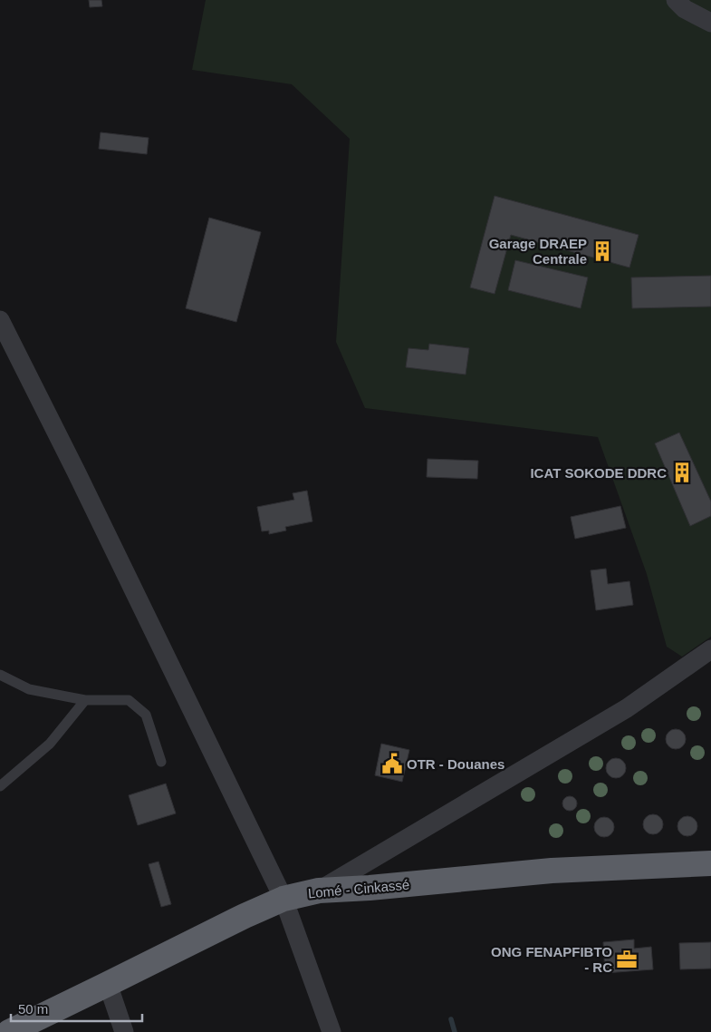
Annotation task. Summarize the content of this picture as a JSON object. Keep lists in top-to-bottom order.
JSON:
{
  "streets": {
    "highway": ["Lomé - Cinkassé"]
  },
  "places": {
    "building": ["Garage DRAEP Centrale", "ICAT SOKODE DDRC"],
    "public building": ["OTR - Douanes"],
    "office": ["ONG FENAPFIBTO - RC"]
  },
  "scale_bar": "50 m"
}
